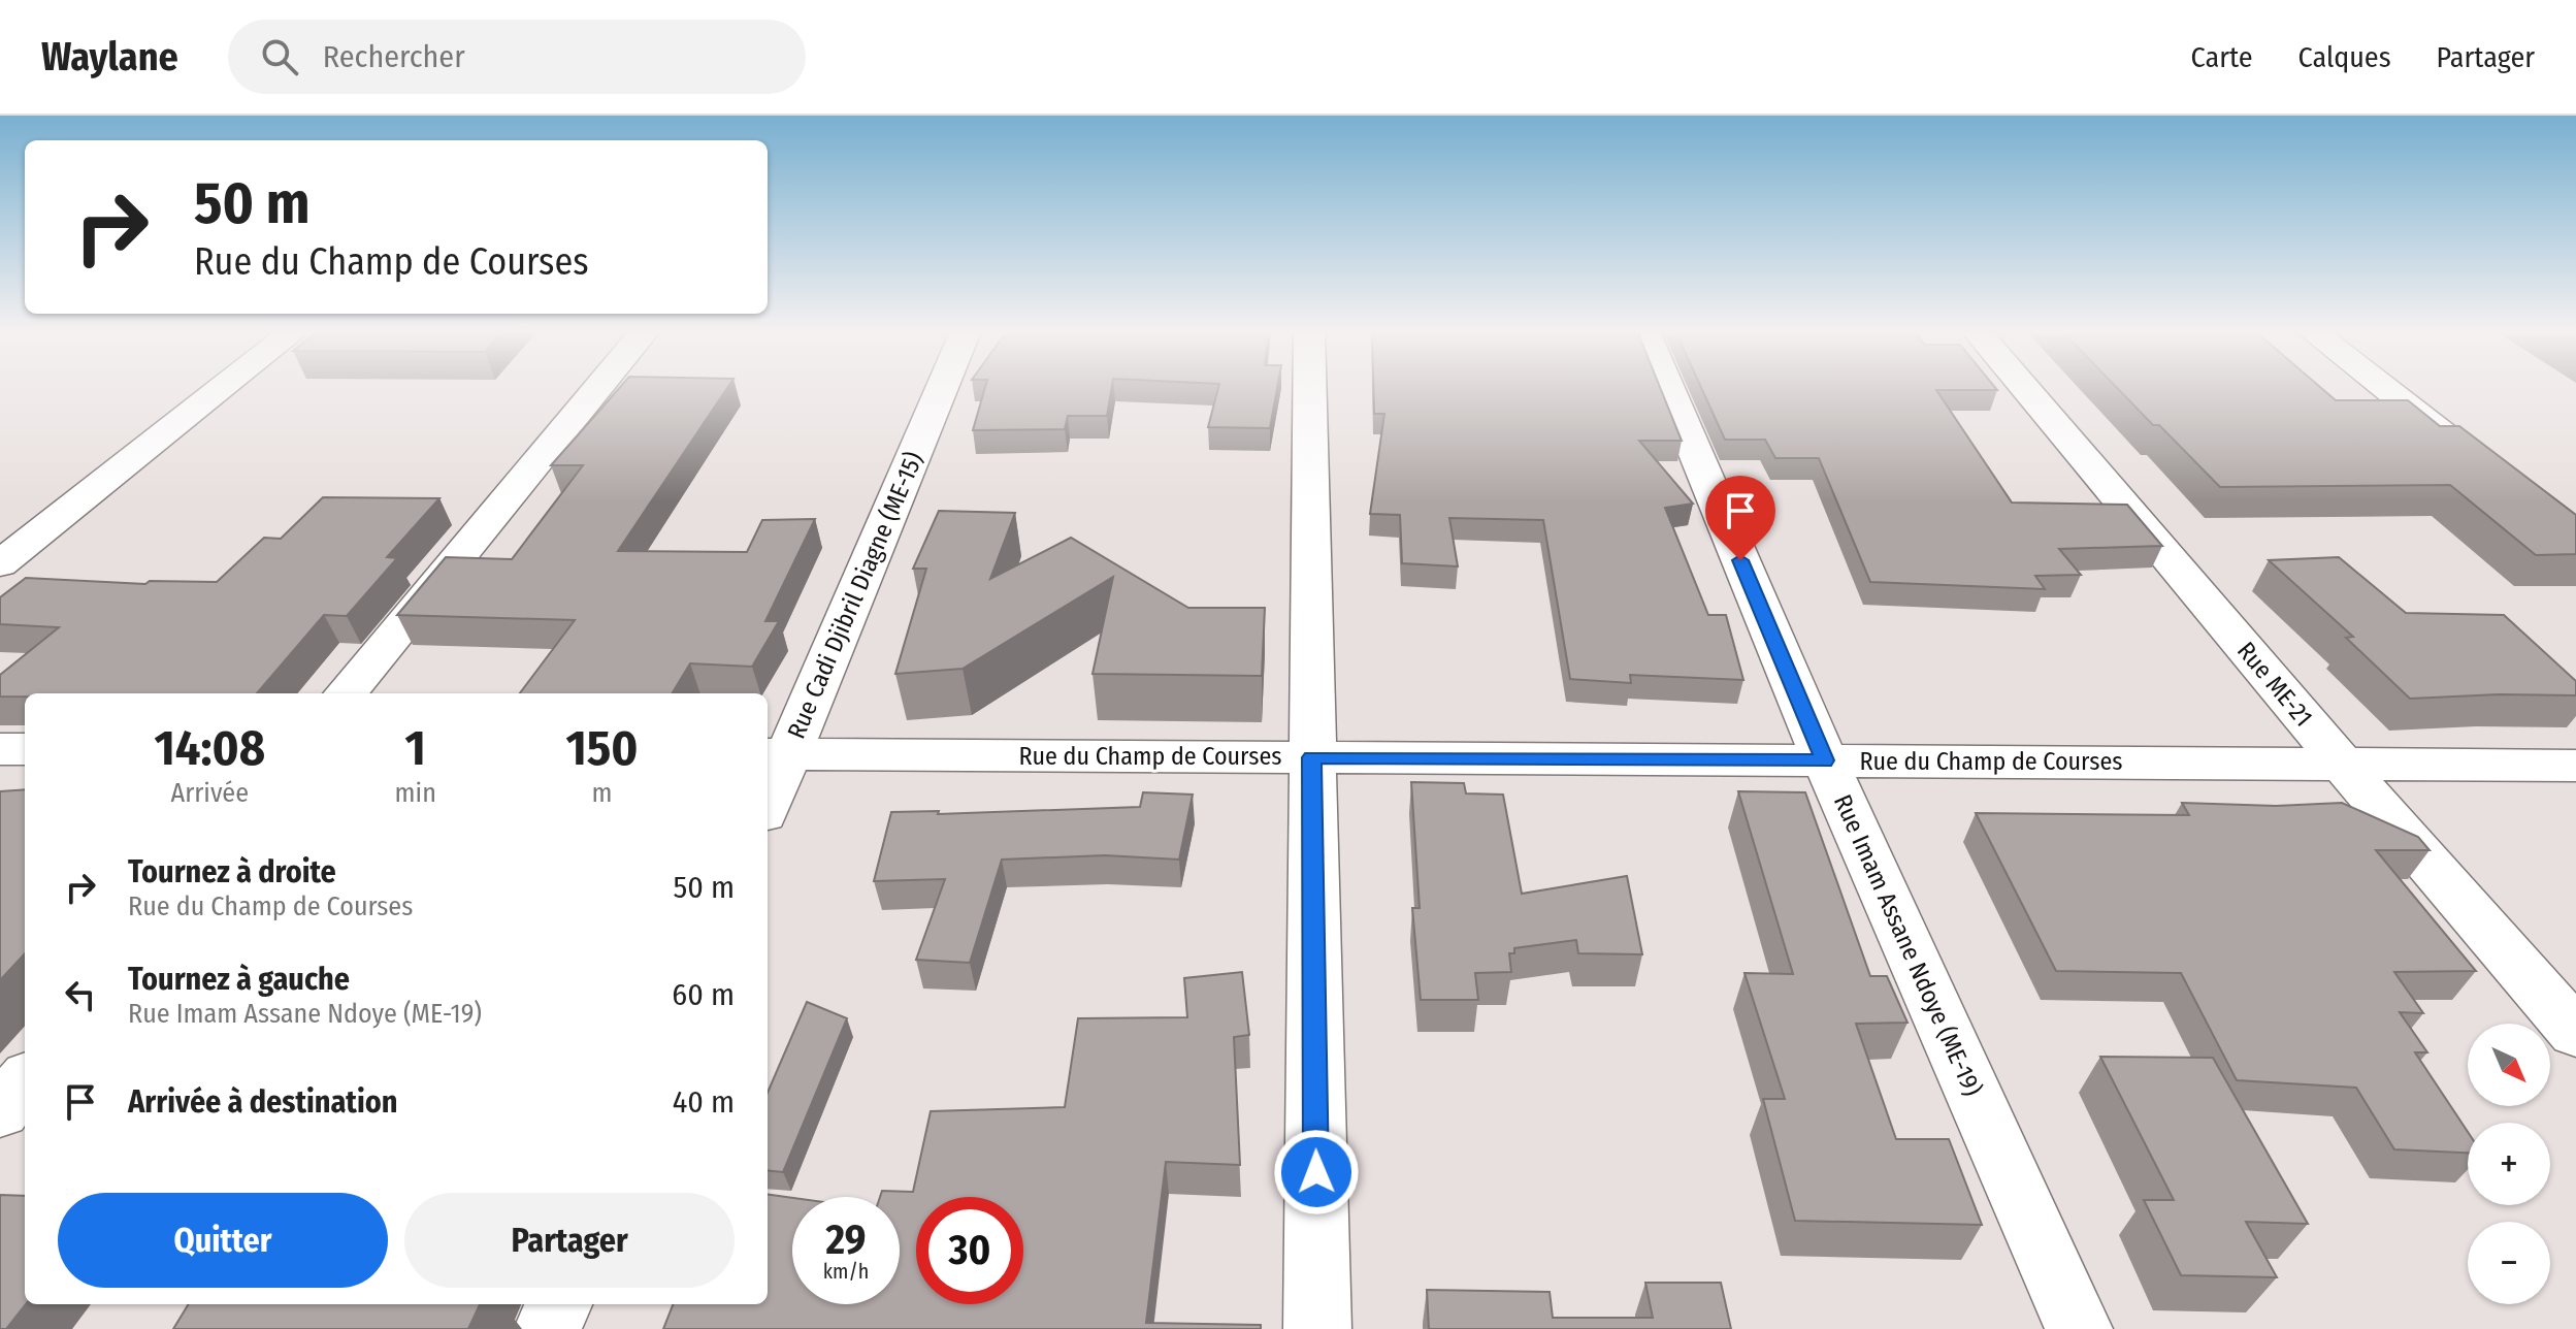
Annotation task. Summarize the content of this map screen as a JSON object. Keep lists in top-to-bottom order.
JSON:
{
  "streets": {
    "street": [
      "Rue Cadi Djibril Diagne (ME-15)",
      "Rue ME-21",
      "Rue du Champ de Courses",
      "Rue Imam Assane Ndoye (ME-19)"
    ]
  },
  "crossings": [
    ["Rue Cadi Djibril Diagne (ME-15)", "Rue du Champ de Courses"],
    ["Rue ME-21", "Rue du Champ de Courses"],
    ["Rue du Champ de Courses", "Rue Imam Assane Ndoye (ME-19)"]
  ],
  "north": "bottom right",
  "page": {
    "header": "Waylane",
    "search": "Rechercher",
    "nav": ["Carte", "Calques", "Partager"],
    "turn": ["50 m", "Rue du Champ de Courses"],
    "eta": [
      "14:08",
      "Arrivée",
      "1",
      "min",
      "150",
      "m"
    ],
    "list": [
      {
        "name": "Tournez à droite",
        "note": "Rue du Champ de Courses",
        "value": "50 m"
      },
      {
        "name": "Tournez à gauche",
        "note": "Rue Imam Assane Ndoye (ME-19)",
        "value": "60 m"
      },
      {
        "name": "Arrivée à destination",
        "value": "40 m"
      }
    ],
    "map_buttons": ["+", "−"],
    "buttons": ["Quitter", "Partager"],
    "speed": "29 km/h",
    "limit": "30"
  }
}
